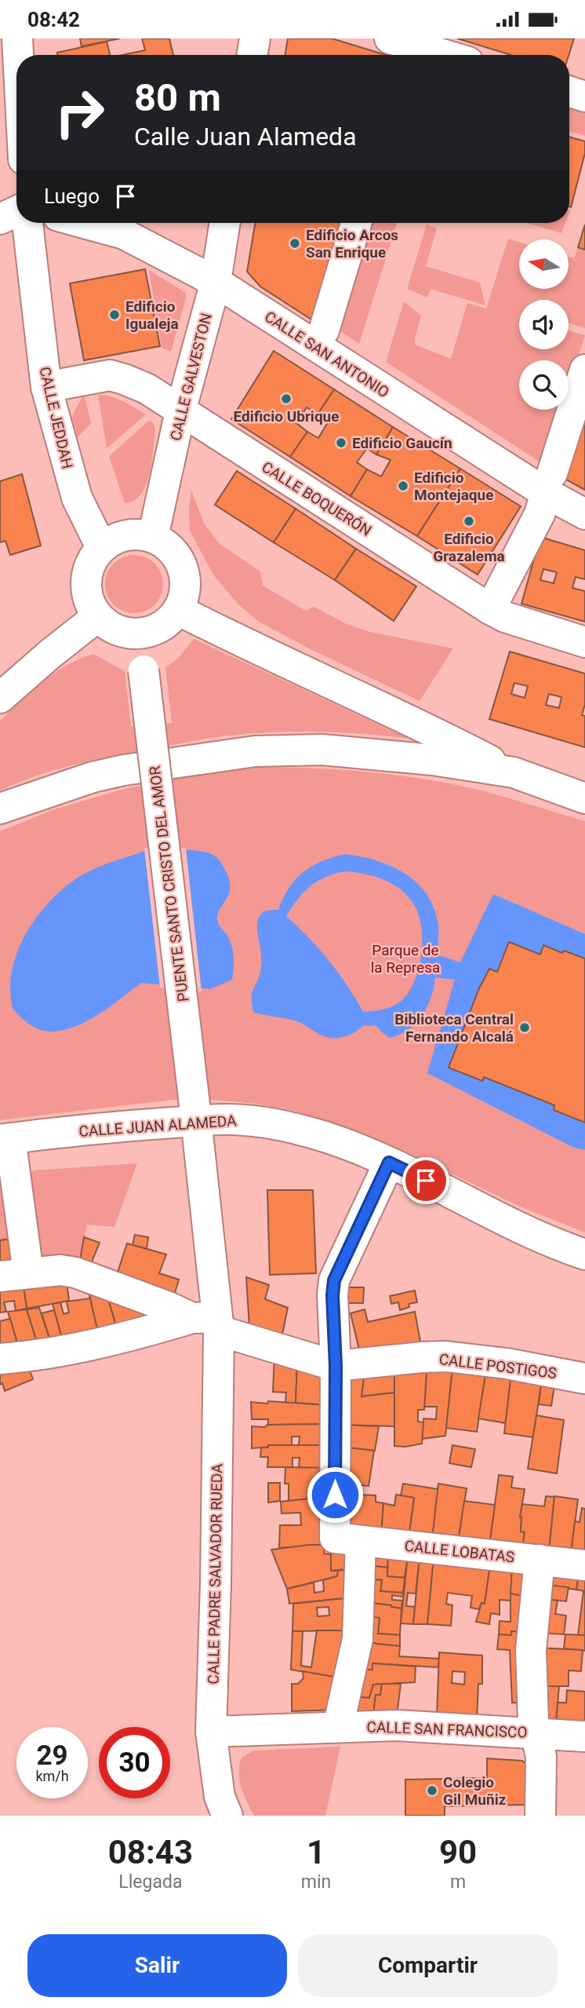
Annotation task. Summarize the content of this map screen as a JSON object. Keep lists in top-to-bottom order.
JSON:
{
  "streets": {
    "street": [
      "CALLE SAN ANTONIO",
      "CALLE GALVESTON",
      "CALLE JEDDAH",
      "CALLE BOQUERÓN",
      "PUENTE SANTO CRISTO DEL AMOR",
      "CALLE JUAN ALAMEDA",
      "CALLE POSTIGOS",
      "CALLE LOBATAS",
      "CALLE PADRE SALVADOR RUEDA",
      "CALLE SAN FRANCISCO"
    ]
  },
  "crossings": [
    ["CALLE SAN ANTONIO", "CALLE GALVESTON"],
    ["CALLE GALVESTON", "CALLE JEDDAH"],
    ["CALLE GALVESTON", "CALLE BOQUERÓN"],
    ["CALLE GALVESTON", "PUENTE SANTO CRISTO DEL AMOR"],
    ["CALLE JEDDAH", "CALLE BOQUERÓN"],
    ["CALLE JEDDAH", "PUENTE SANTO CRISTO DEL AMOR"],
    ["PUENTE SANTO CRISTO DEL AMOR", "CALLE JUAN ALAMEDA"],
    ["PUENTE SANTO CRISTO DEL AMOR", "CALLE POSTIGOS"],
    ["PUENTE SANTO CRISTO DEL AMOR", "CALLE PADRE SALVADOR RUEDA"],
    ["CALLE POSTIGOS", "CALLE PADRE SALVADOR RUEDA"],
    ["CALLE PADRE SALVADOR RUEDA", "CALLE SAN FRANCISCO"]
  ],
  "parks": ["Parque de la Represa"],
  "places": [
    "Edificio Arcos San Enrique",
    "Edificio Igualeja",
    "Edificio Ubrique",
    "Edificio Gaucín",
    "Edificio Montejaque",
    "Edificio Grazalema",
    "Biblioteca Central Fernando Alcalá",
    "Colegio Gil Muñiz"
  ],
  "north": "left",
  "page": {
    "status": "08:42",
    "turn": ["80 m", "Calle Juan Alameda"],
    "then": "Luego",
    "speed": "29 km/h",
    "limit": "30",
    "eta": [
      "08:43",
      "Llegada",
      "1",
      "min",
      "90",
      "m"
    ],
    "buttons": ["Salir", "Compartir"]
  }
}
